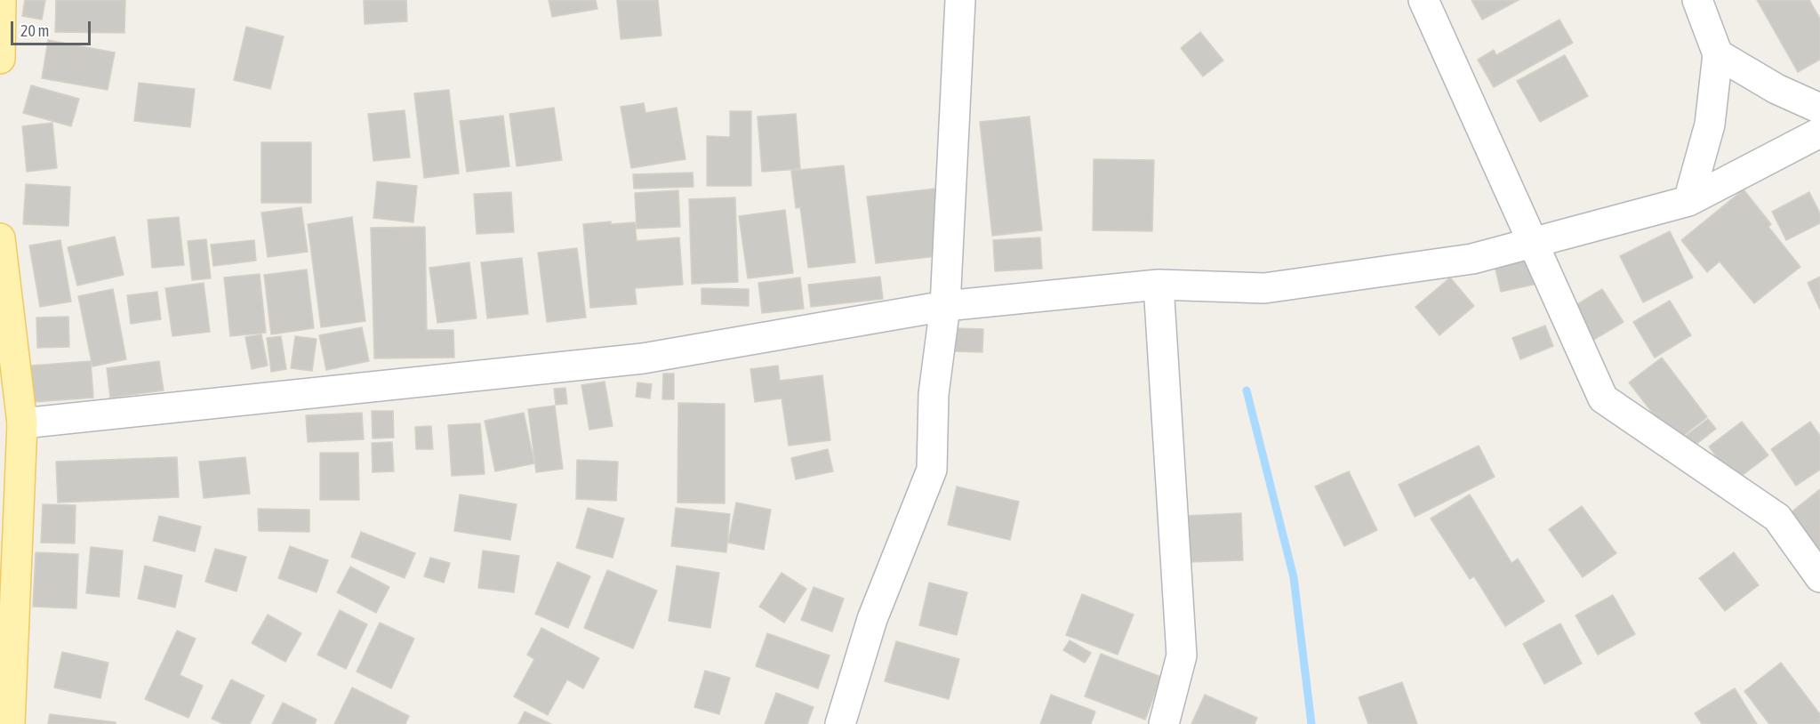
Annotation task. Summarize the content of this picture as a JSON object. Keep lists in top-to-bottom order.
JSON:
{
  "scale_bar": "20 m"
}
